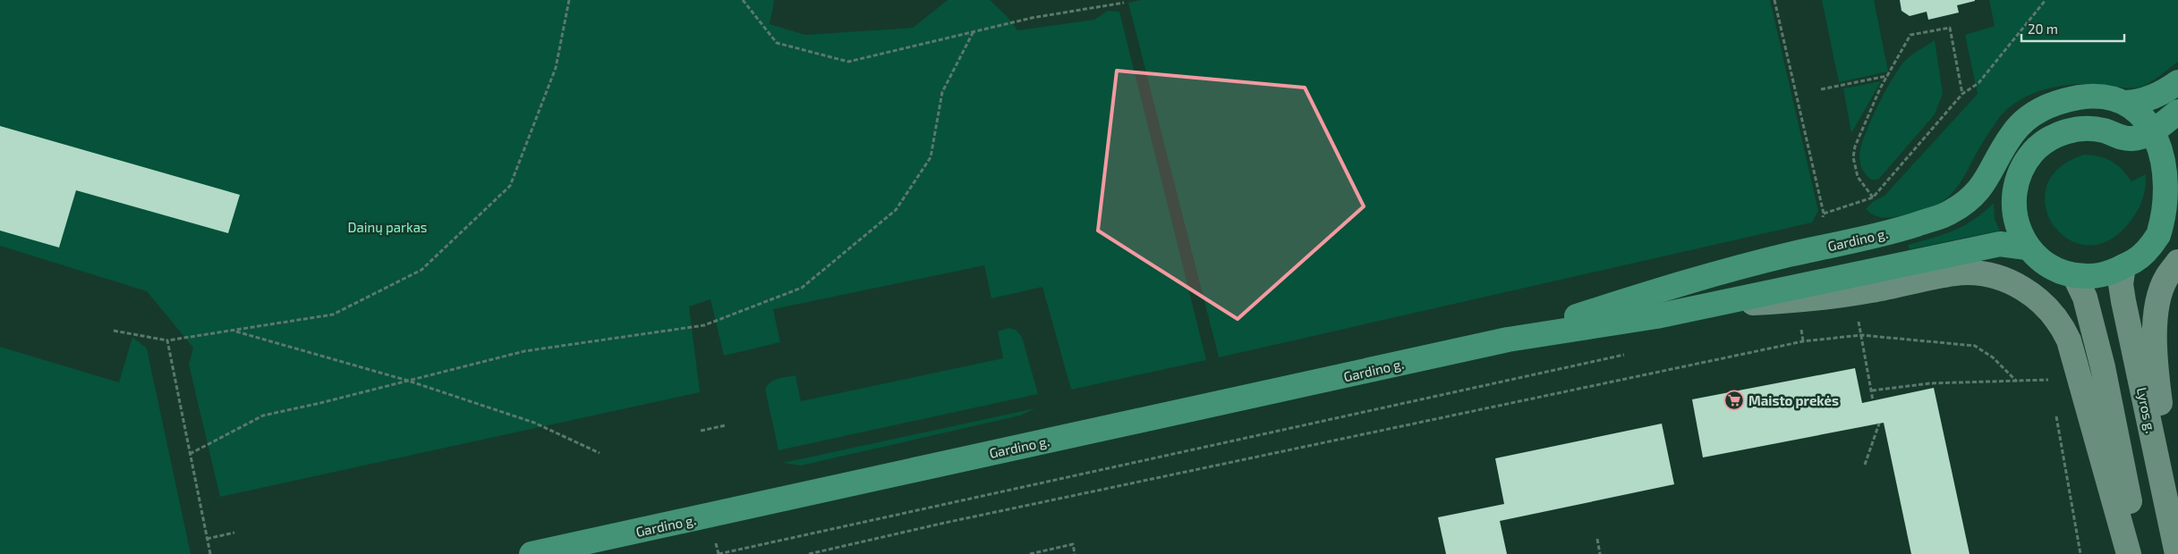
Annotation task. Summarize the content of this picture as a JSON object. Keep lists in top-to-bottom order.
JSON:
{
  "streets": {
    "main road": ["Gardino g."],
    "street": ["Lyros g."]
  },
  "crossings": [
    ["Gardino g.", "Lyros g."]
  ],
  "parks": ["Dainų parkas"],
  "places": {
    "supermarket": ["Maisto prekės"]
  },
  "scale_bar": "20 m"
}
